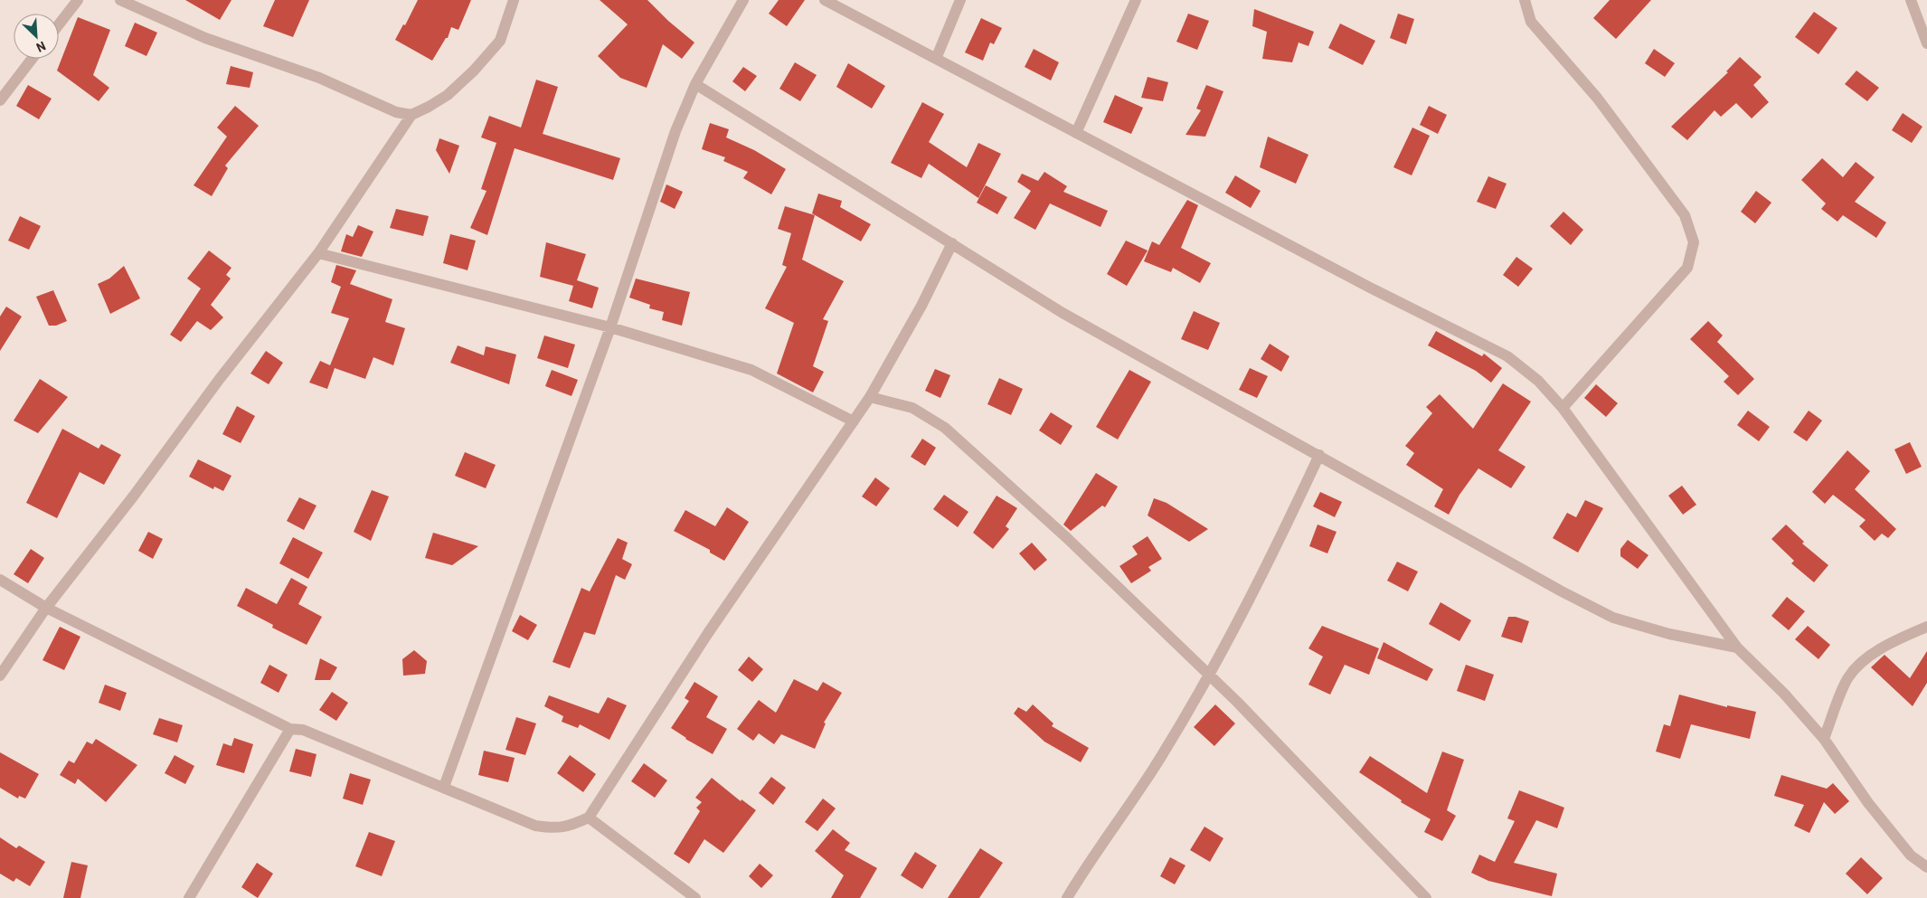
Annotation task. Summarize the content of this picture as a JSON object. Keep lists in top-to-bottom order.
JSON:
{
  "north": "bottom right"
}
